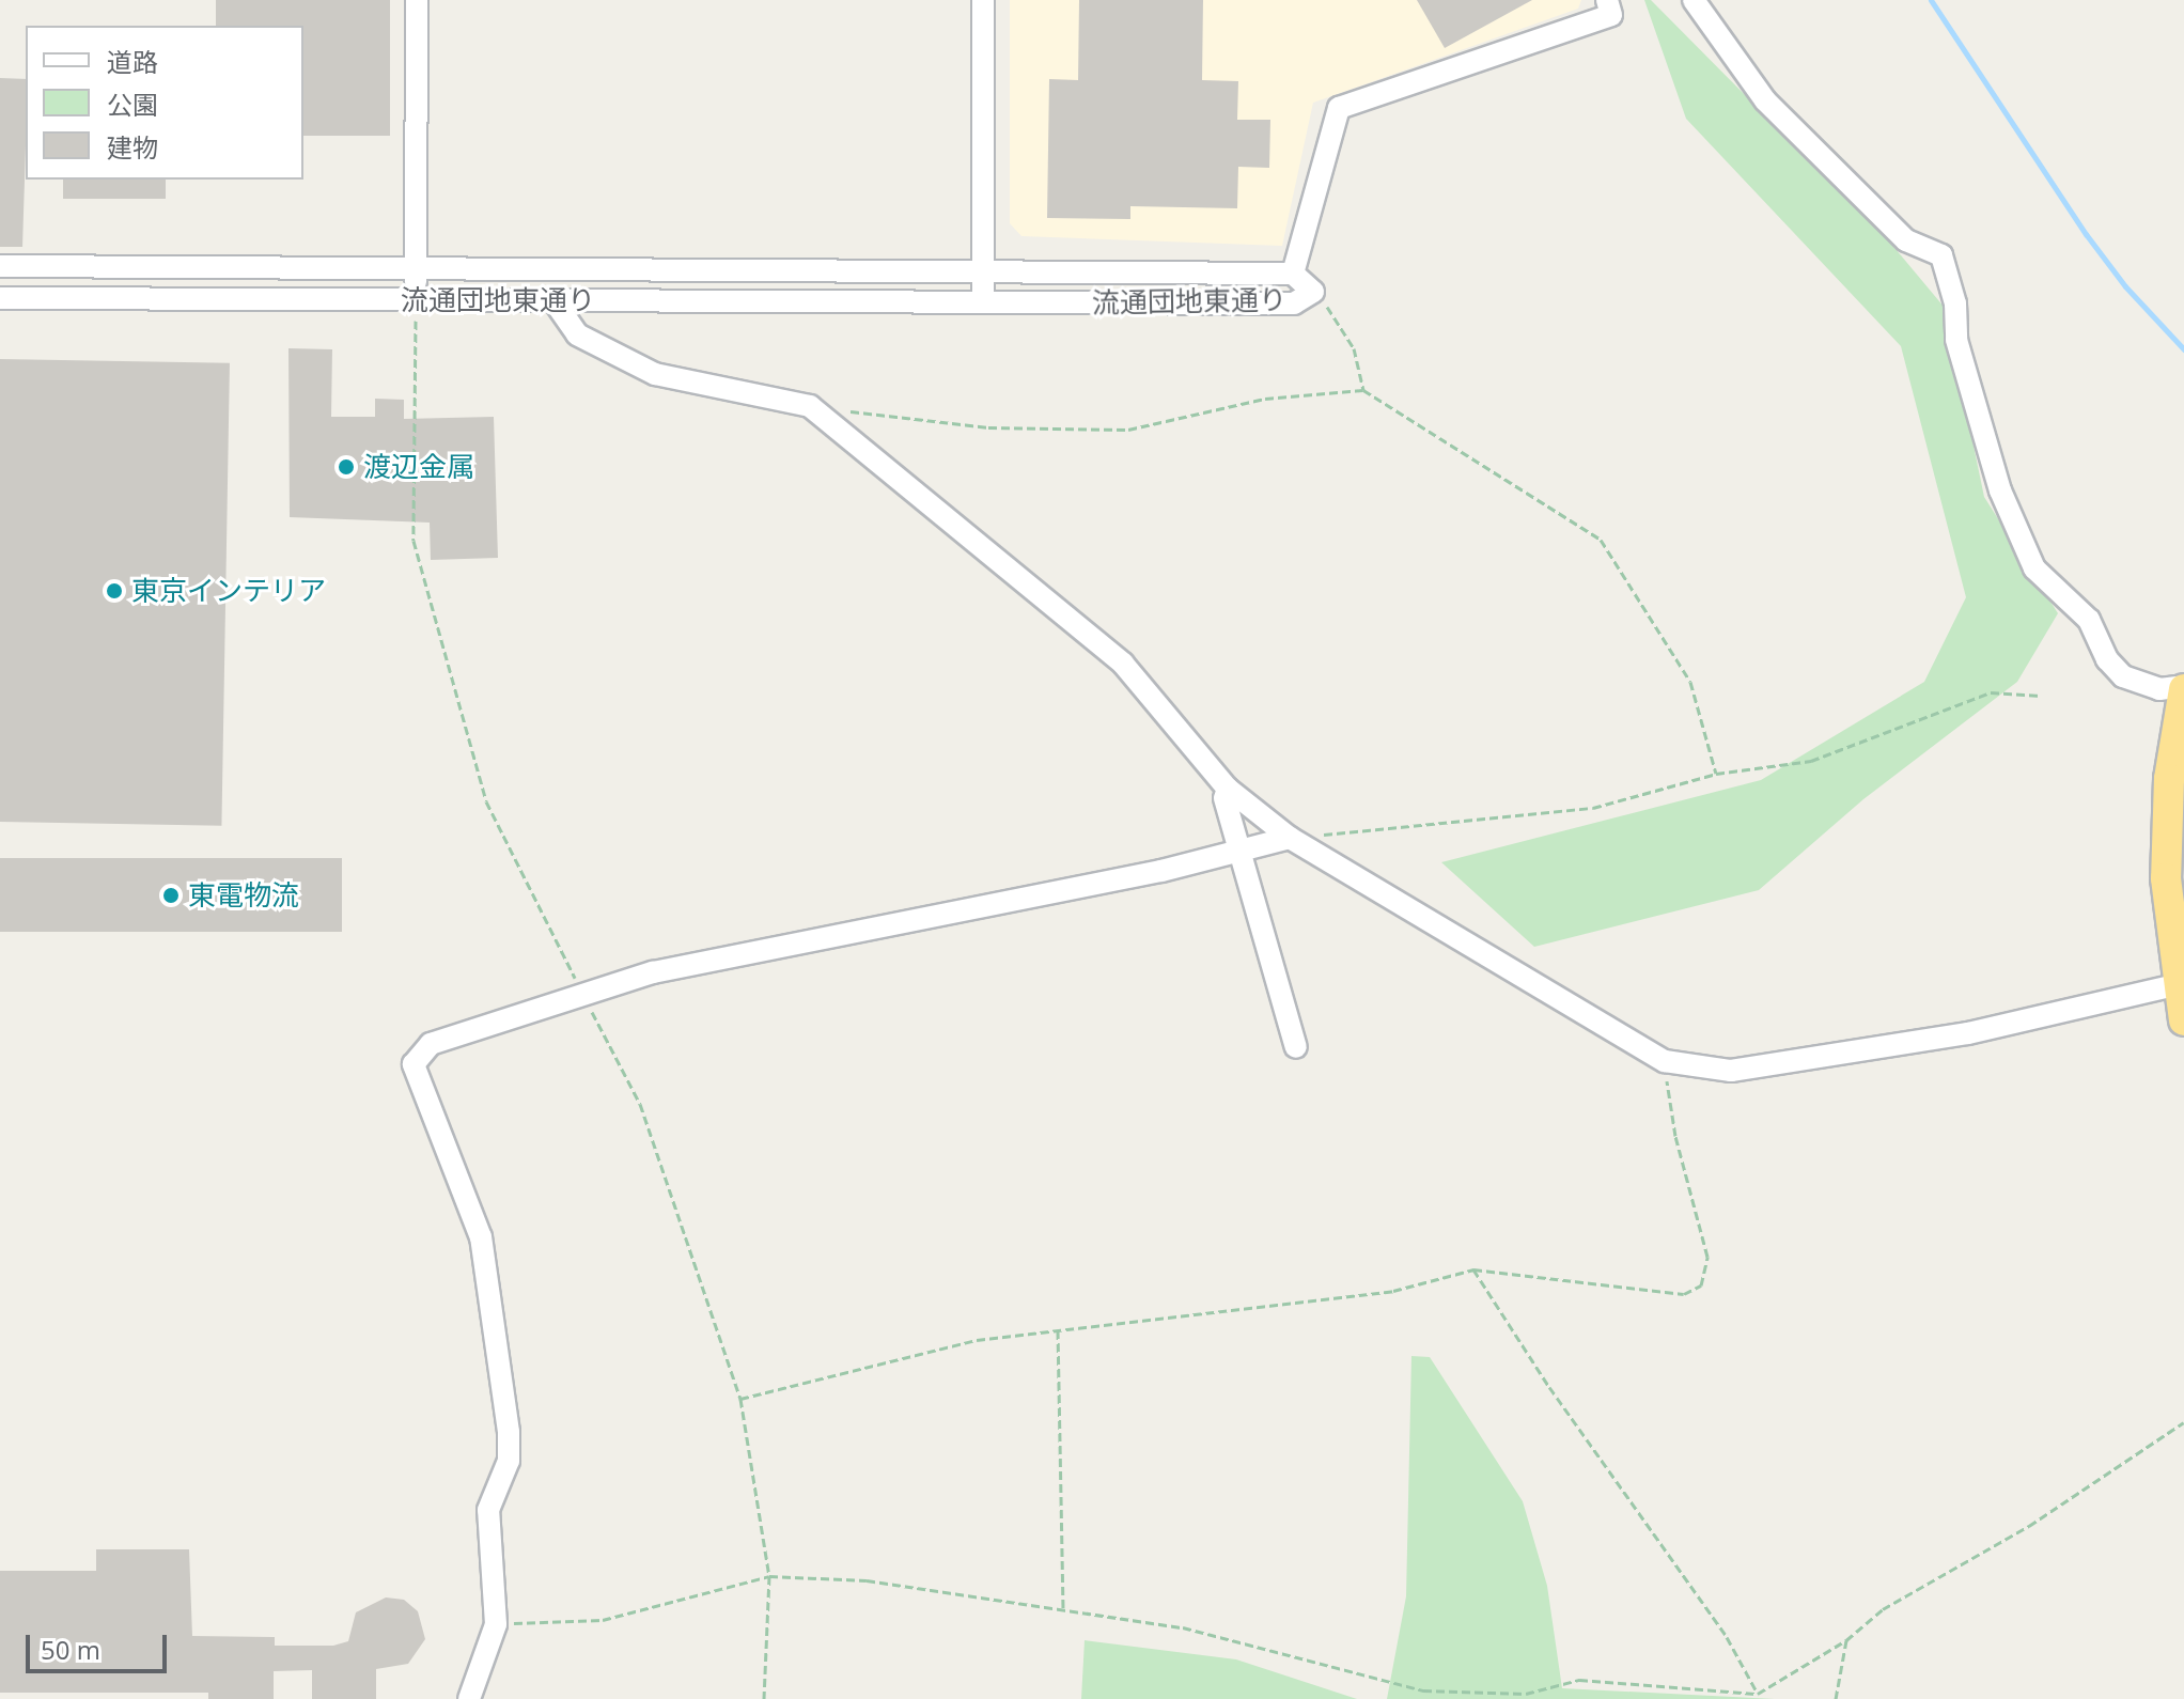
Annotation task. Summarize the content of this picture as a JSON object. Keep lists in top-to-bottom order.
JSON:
{
  "streets": {
    "street": ["流通団地東通り"]
  },
  "places": ["渡辺金属", "東京インテリア", "東電物流"],
  "legend": ["道路", "公園", "建物"],
  "scale_bar": "50 m"
}
